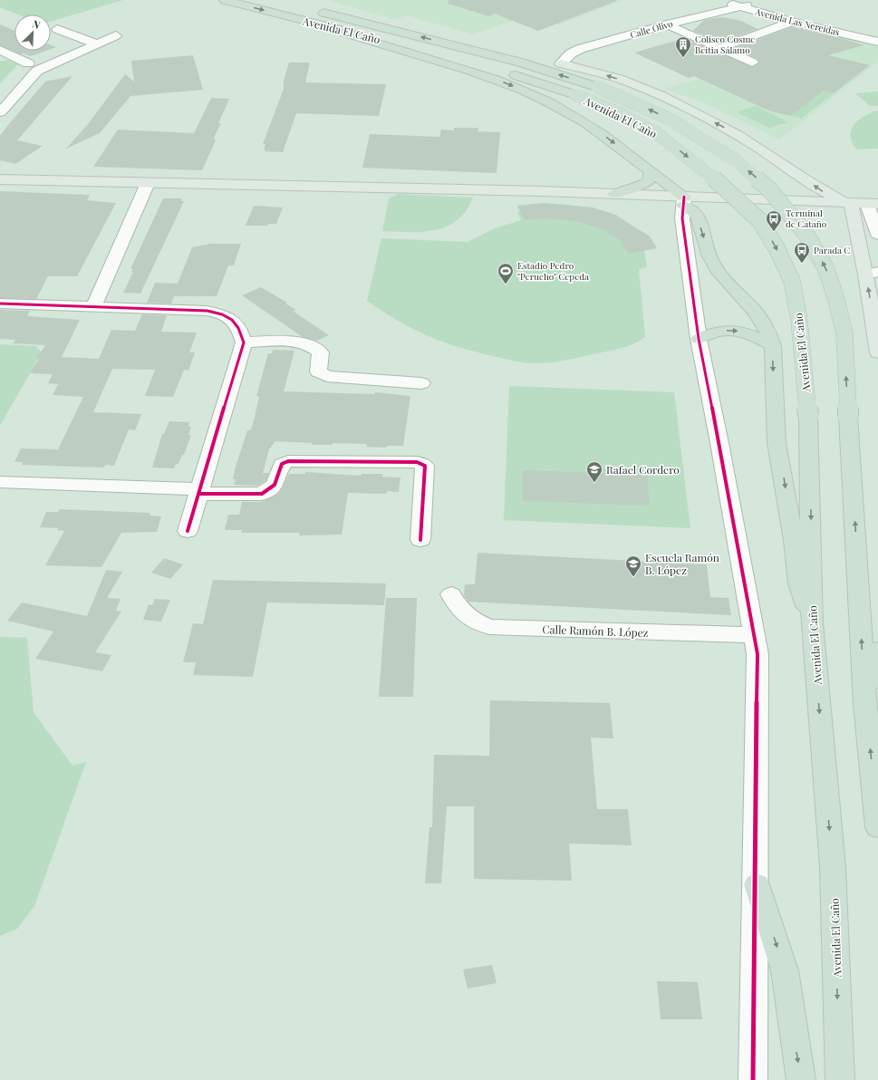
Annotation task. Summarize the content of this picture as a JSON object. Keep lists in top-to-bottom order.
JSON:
{
  "streets": {
    "highway": ["Avenida El Caño"],
    "street": ["Avenida Las Nereidas", "Calle Olivo", "Calle Ramón B. López"]
  },
  "crossings": [
    ["Avenida Las Nereidas", "Calle Olivo"]
  ],
  "places": {
    "building": ["Coliseo Cosme Beitia Sálamo"],
    "bus stop": ["Terminal de Cataño", "Parada C"],
    "sports": ["Estadio Pedro \"Perucho\" Cepeda"],
    "school or university": ["Rafael Cordero", "Escuela Ramón B. López"]
  },
  "north": "top right"
}
